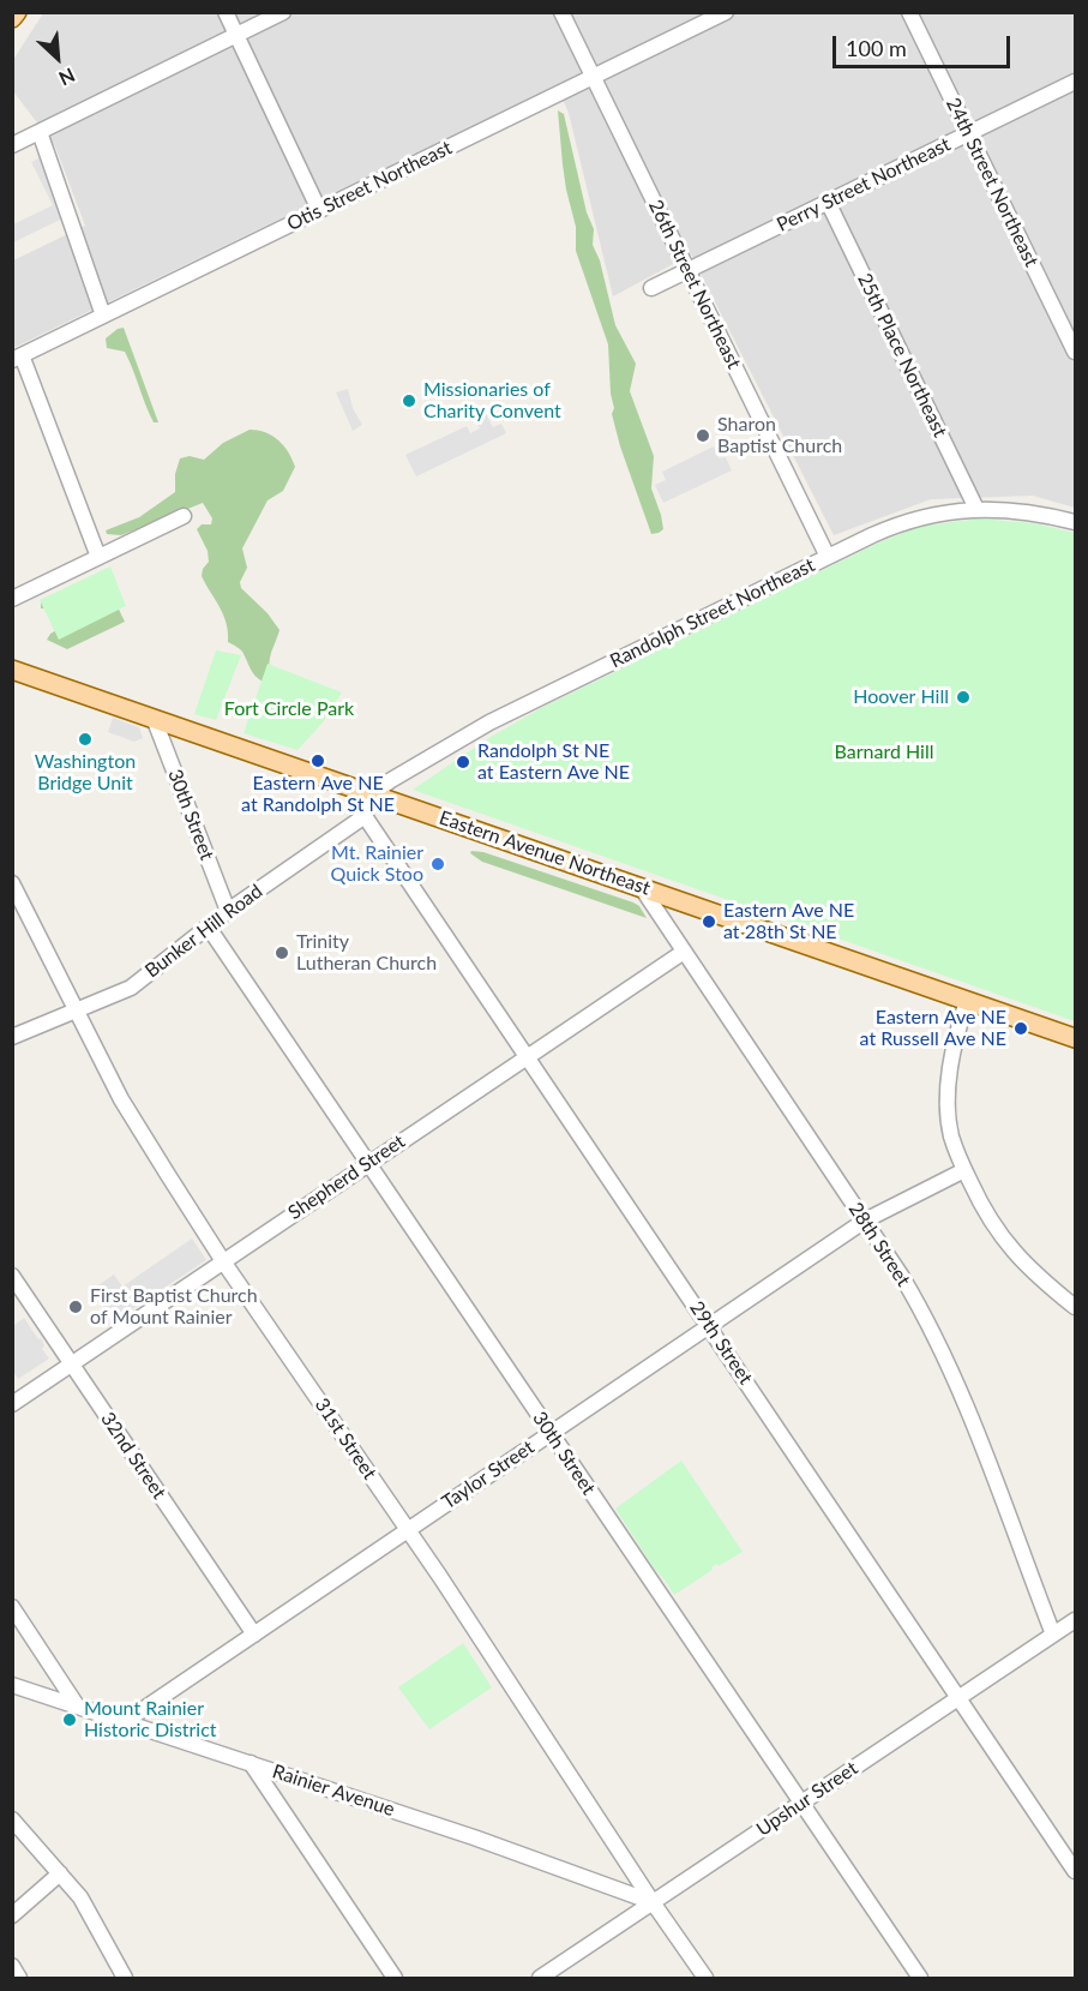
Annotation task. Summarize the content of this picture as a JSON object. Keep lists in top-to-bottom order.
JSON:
{
  "streets": {
    "main road": ["Eastern Avenue Northeast"],
    "street": [
      "24th Street Northeast",
      "Perry Street Northeast",
      "Otis Street Northeast",
      "26th Street Northeast",
      "25th Place Northeast",
      "Randolph Street Northeast",
      "30th Street",
      "Bunker Hill Road",
      "Shepherd Street",
      "28th Street",
      "29th Street",
      "31st Street",
      "32nd Street",
      "Taylor Street",
      "Rainier Avenue",
      "Upshur Street"
    ]
  },
  "crossings": [
    ["24th Street Northeast", "Perry Street Northeast"],
    ["Perry Street Northeast", "26th Street Northeast"],
    ["Perry Street Northeast", "25th Place Northeast"],
    ["Otis Street Northeast", "26th Street Northeast"],
    ["26th Street Northeast", "Randolph Street Northeast"],
    ["25th Place Northeast", "Randolph Street Northeast"],
    ["Randolph Street Northeast", "Eastern Avenue Northeast"],
    ["30th Street", "Eastern Avenue Northeast"],
    ["30th Street", "Bunker Hill Road"],
    ["30th Street", "Shepherd Street"],
    ["30th Street", "Taylor Street"],
    ["30th Street", "Upshur Street"],
    ["Eastern Avenue Northeast", "28th Street"],
    ["Bunker Hill Road", "29th Street"],
    ["Bunker Hill Road", "31st Street"],
    ["Shepherd Street", "28th Street"],
    ["Shepherd Street", "29th Street"],
    ["Shepherd Street", "31st Street"],
    ["Shepherd Street", "32nd Street"],
    ["28th Street", "Taylor Street"],
    ["28th Street", "Upshur Street"],
    ["29th Street", "Taylor Street"],
    ["29th Street", "Upshur Street"],
    ["31st Street", "Taylor Street"],
    ["31st Street", "Rainier Avenue"],
    ["31st Street", "Upshur Street"],
    ["32nd Street", "Taylor Street"],
    ["Taylor Street", "Rainier Avenue"],
    ["Rainier Avenue", "Upshur Street"]
  ],
  "parks": ["Fort Circle Park", "Barnard Hill"],
  "places": [
    "Missionaries of Charity Convent",
    "Sharon Baptist Church",
    "Hoover Hill",
    "Washington Bridge Unit",
    "Eastern Ave NE at Randolph St NE",
    "Randolph St NE at Eastern Ave NE",
    "Mt. Rainier Quick Stoo",
    "Eastern Ave NE at 28th St NE",
    "Trinity Lutheran Church",
    "Eastern Ave NE at Russell Ave NE",
    "First Baptist Church of Mount Rainier",
    "Mount Rainier Historic District"
  ],
  "scale_bar": "100 m",
  "north": "bottom right"
}
